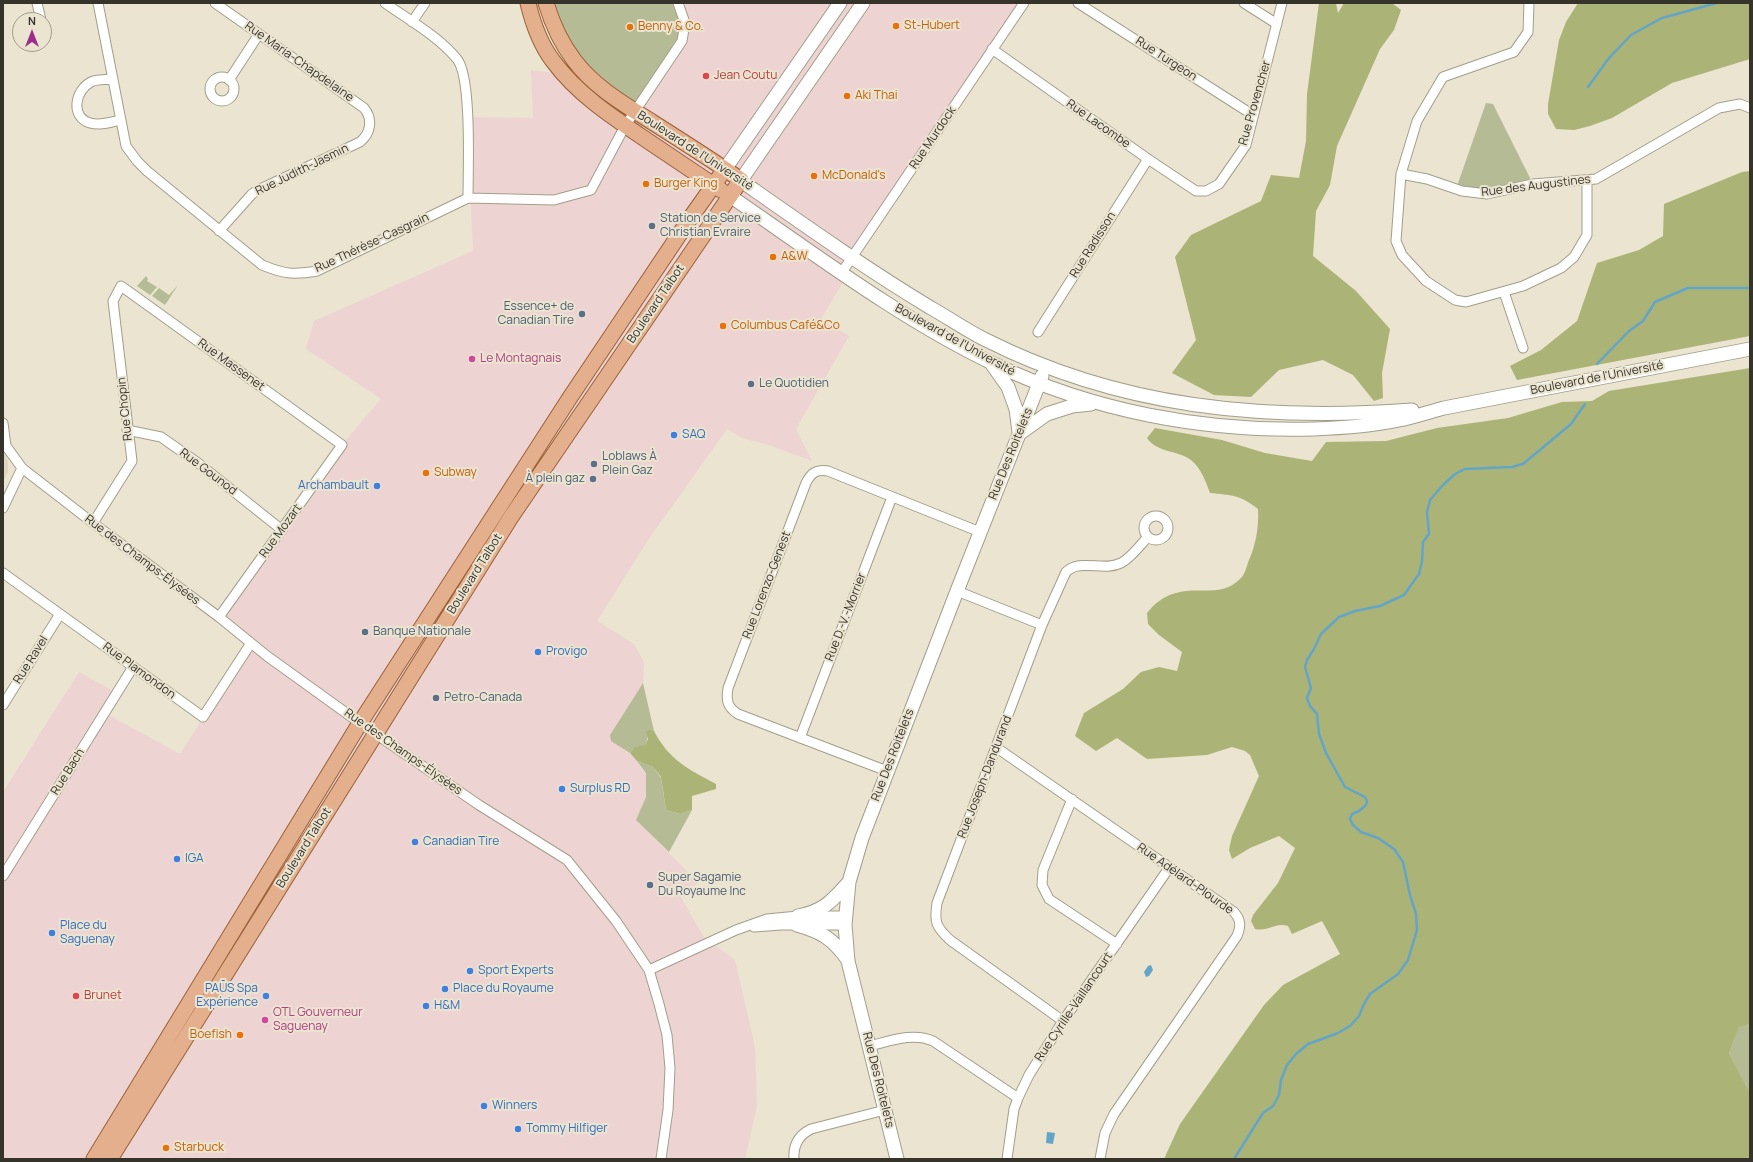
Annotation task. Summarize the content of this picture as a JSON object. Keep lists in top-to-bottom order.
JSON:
{
  "streets": {
    "main road": ["Boulevard de l'Université", "Boulevard Talbot", "Rue Des Roitelets"],
    "street": [
      "Rue Turgeon",
      "Rue Maria-Chapdelaine",
      "Rue Provencher",
      "Rue Lacombe",
      "Rue Murdock",
      "Rue Judith-Jasmin",
      "Rue des Augustines",
      "Rue Thérèse-Casgrain",
      "Rue Radisson",
      "Rue Massenet",
      "Rue Chopin",
      "Rue Gounod",
      "Rue Mozart",
      "Rue des Champs-Élysées",
      "Rue Lorenzo-Genest",
      "Rue D.-V.-Morrier",
      "Rue Ravel",
      "Rue Plamondon",
      "Rue Bach",
      "Rue Joseph-Dandurand",
      "Rue Adélard-Plourde",
      "Rue Cyrille-Vaillancourt"
    ]
  },
  "crossings": [
    ["Rue Turgeon", "Rue Provencher"],
    ["Rue Maria-Chapdelaine", "Rue Judith-Jasmin"],
    ["Rue Provencher", "Rue Lacombe"],
    ["Rue Lacombe", "Rue Murdock"],
    ["Rue Lacombe", "Rue Radisson"],
    ["Rue Murdock", "Boulevard de l'Université"],
    ["Boulevard de l'Université", "Rue Thérèse-Casgrain"],
    ["Boulevard de l'Université", "Boulevard Talbot"],
    ["Boulevard de l'Université", "Rue Des Roitelets"],
    ["Rue Judith-Jasmin", "Rue Thérèse-Casgrain"],
    ["Boulevard Talbot", "Rue des Champs-Élysées"],
    ["Rue Massenet", "Rue Chopin"],
    ["Rue Massenet", "Rue Mozart"],
    ["Rue Chopin", "Rue Gounod"],
    ["Rue Chopin", "Rue des Champs-Élysées"],
    ["Rue Des Roitelets", "Rue Lorenzo-Genest"],
    ["Rue Gounod", "Rue Mozart"],
    ["Rue Mozart", "Rue des Champs-Élysées"],
    ["Rue des Champs-Élysées", "Rue Plamondon"],
    ["Rue Lorenzo-Genest", "Rue D.-V.-Morrier"],
    ["Rue Ravel", "Rue Plamondon"],
    ["Rue Plamondon", "Rue Bach"],
    ["Rue Joseph-Dandurand", "Rue Adélard-Plourde"],
    ["Rue Joseph-Dandurand", "Rue Cyrille-Vaillancourt"],
    ["Rue Adélard-Plourde", "Rue Cyrille-Vaillancourt"]
  ],
  "places": [
    "St-Hubert",
    "Benny & Co.",
    "Jean Coutu",
    "Aki Thai",
    "McDonald's",
    "Burger King",
    "Station de Service Christian Evraire",
    "A&W",
    "Essence+ de Canadian Tire",
    "Columbus Café&Co",
    "Le Montagnais",
    "Le Quotidien",
    "SAQ",
    "Loblaws À Plein Gaz",
    "Subway",
    "À plein gaz",
    "Archambault",
    "Banque Nationale",
    "Provigo",
    "Petro-Canada",
    "Surplus RD",
    "Canadian Tire",
    "IGA",
    "Super Sagamie Du Royaume Inc",
    "Place du Saguenay",
    "Sport Experts",
    "Place du Royaume",
    "Brunet",
    "PAŪS Spa Expérience",
    "H&M",
    "OTL Gouverneur Saguenay",
    "Boefish",
    "Winners",
    "Tommy Hilfiger",
    "Starbuck"
  ],
  "north": "top"
}
